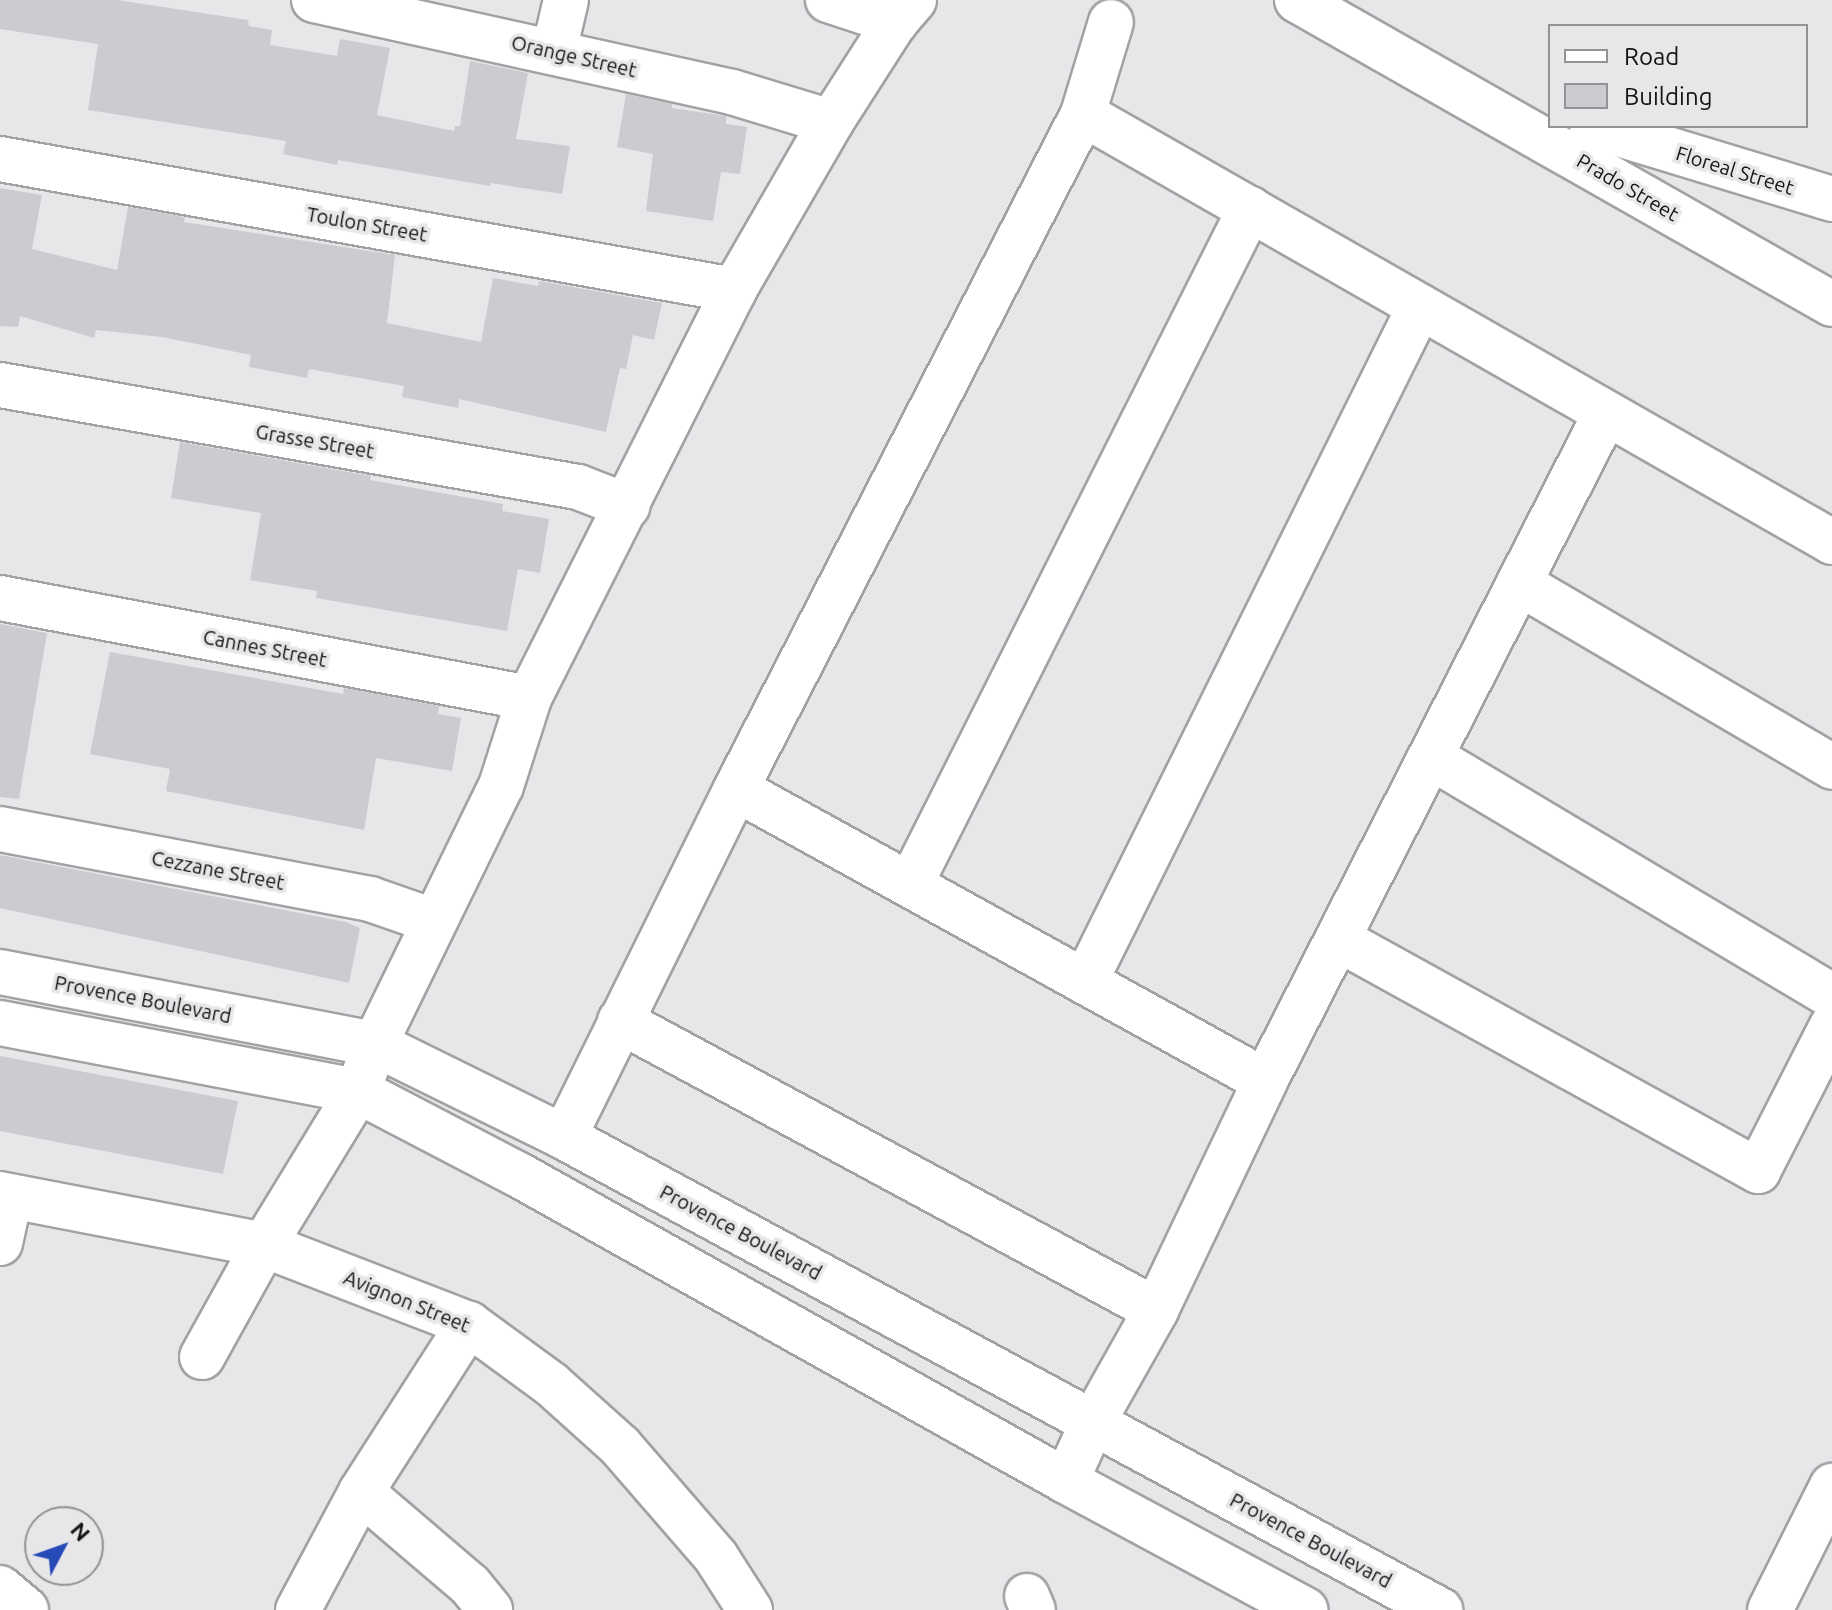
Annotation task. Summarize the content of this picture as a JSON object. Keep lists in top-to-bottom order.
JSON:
{
  "streets": {
    "street": [
      "Orange Street",
      "Floreal Street",
      "Prado Street",
      "Toulon Street",
      "Grasse Street",
      "Cannes Street",
      "Cezzane Street",
      "Provence Boulevard",
      "Avignon Street"
    ]
  },
  "legend": ["Road", "Building"],
  "north": "top right"
}
